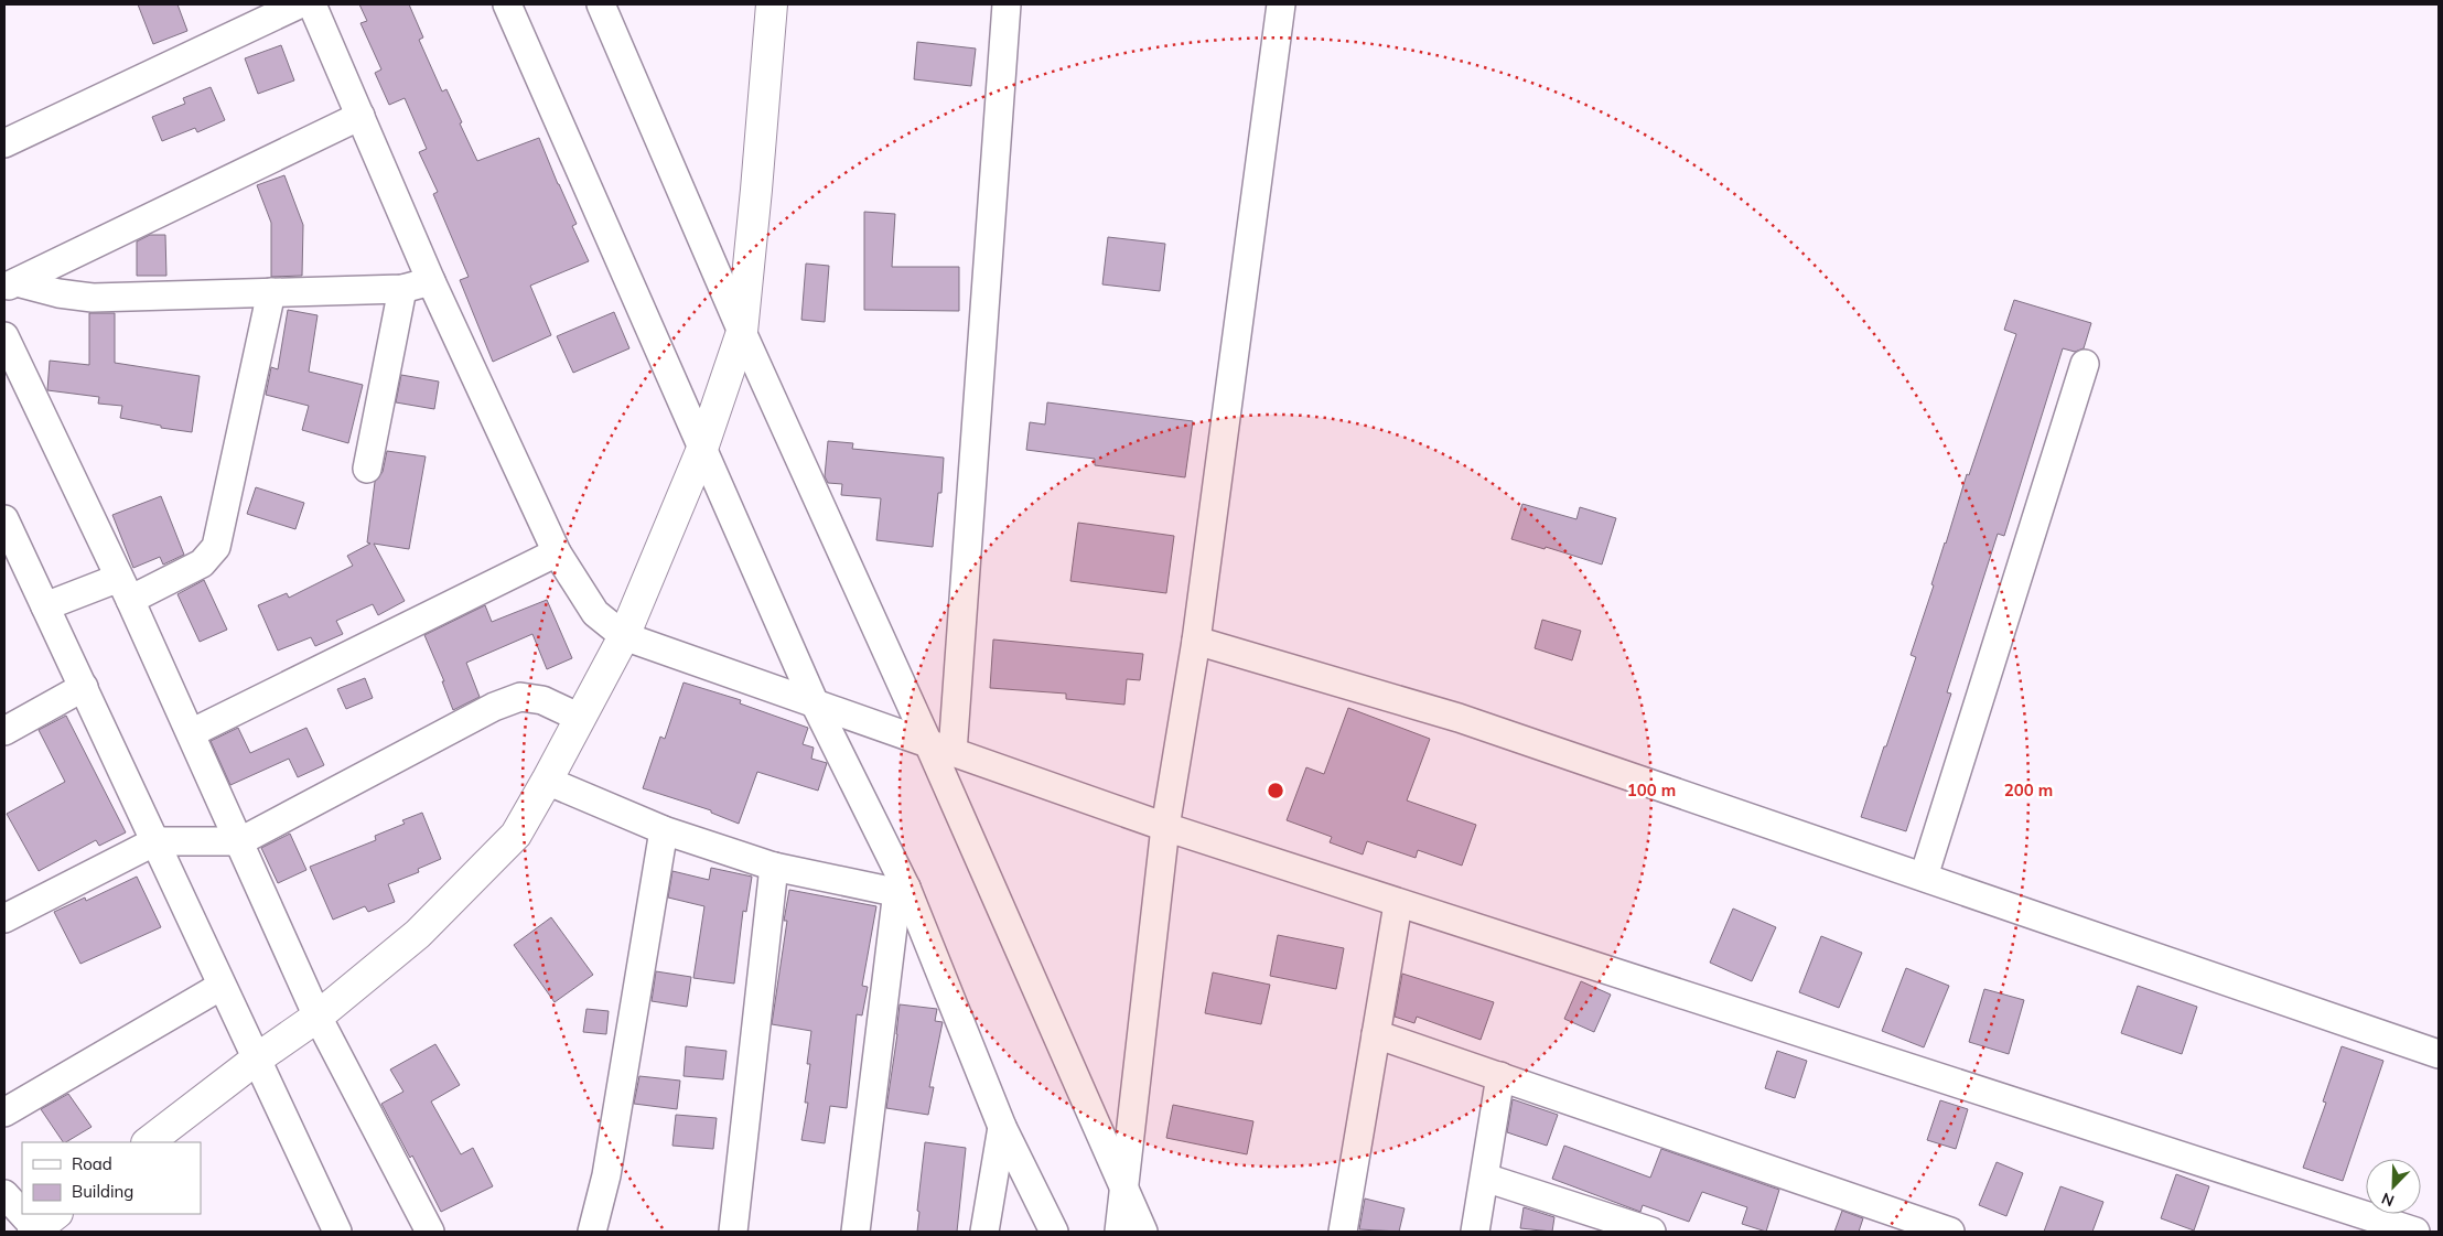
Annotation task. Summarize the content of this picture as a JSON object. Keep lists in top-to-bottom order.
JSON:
{
  "legend": ["Road", "Building"],
  "north": "bottom left",
  "rings": ["100 m", "200 m"]
}
